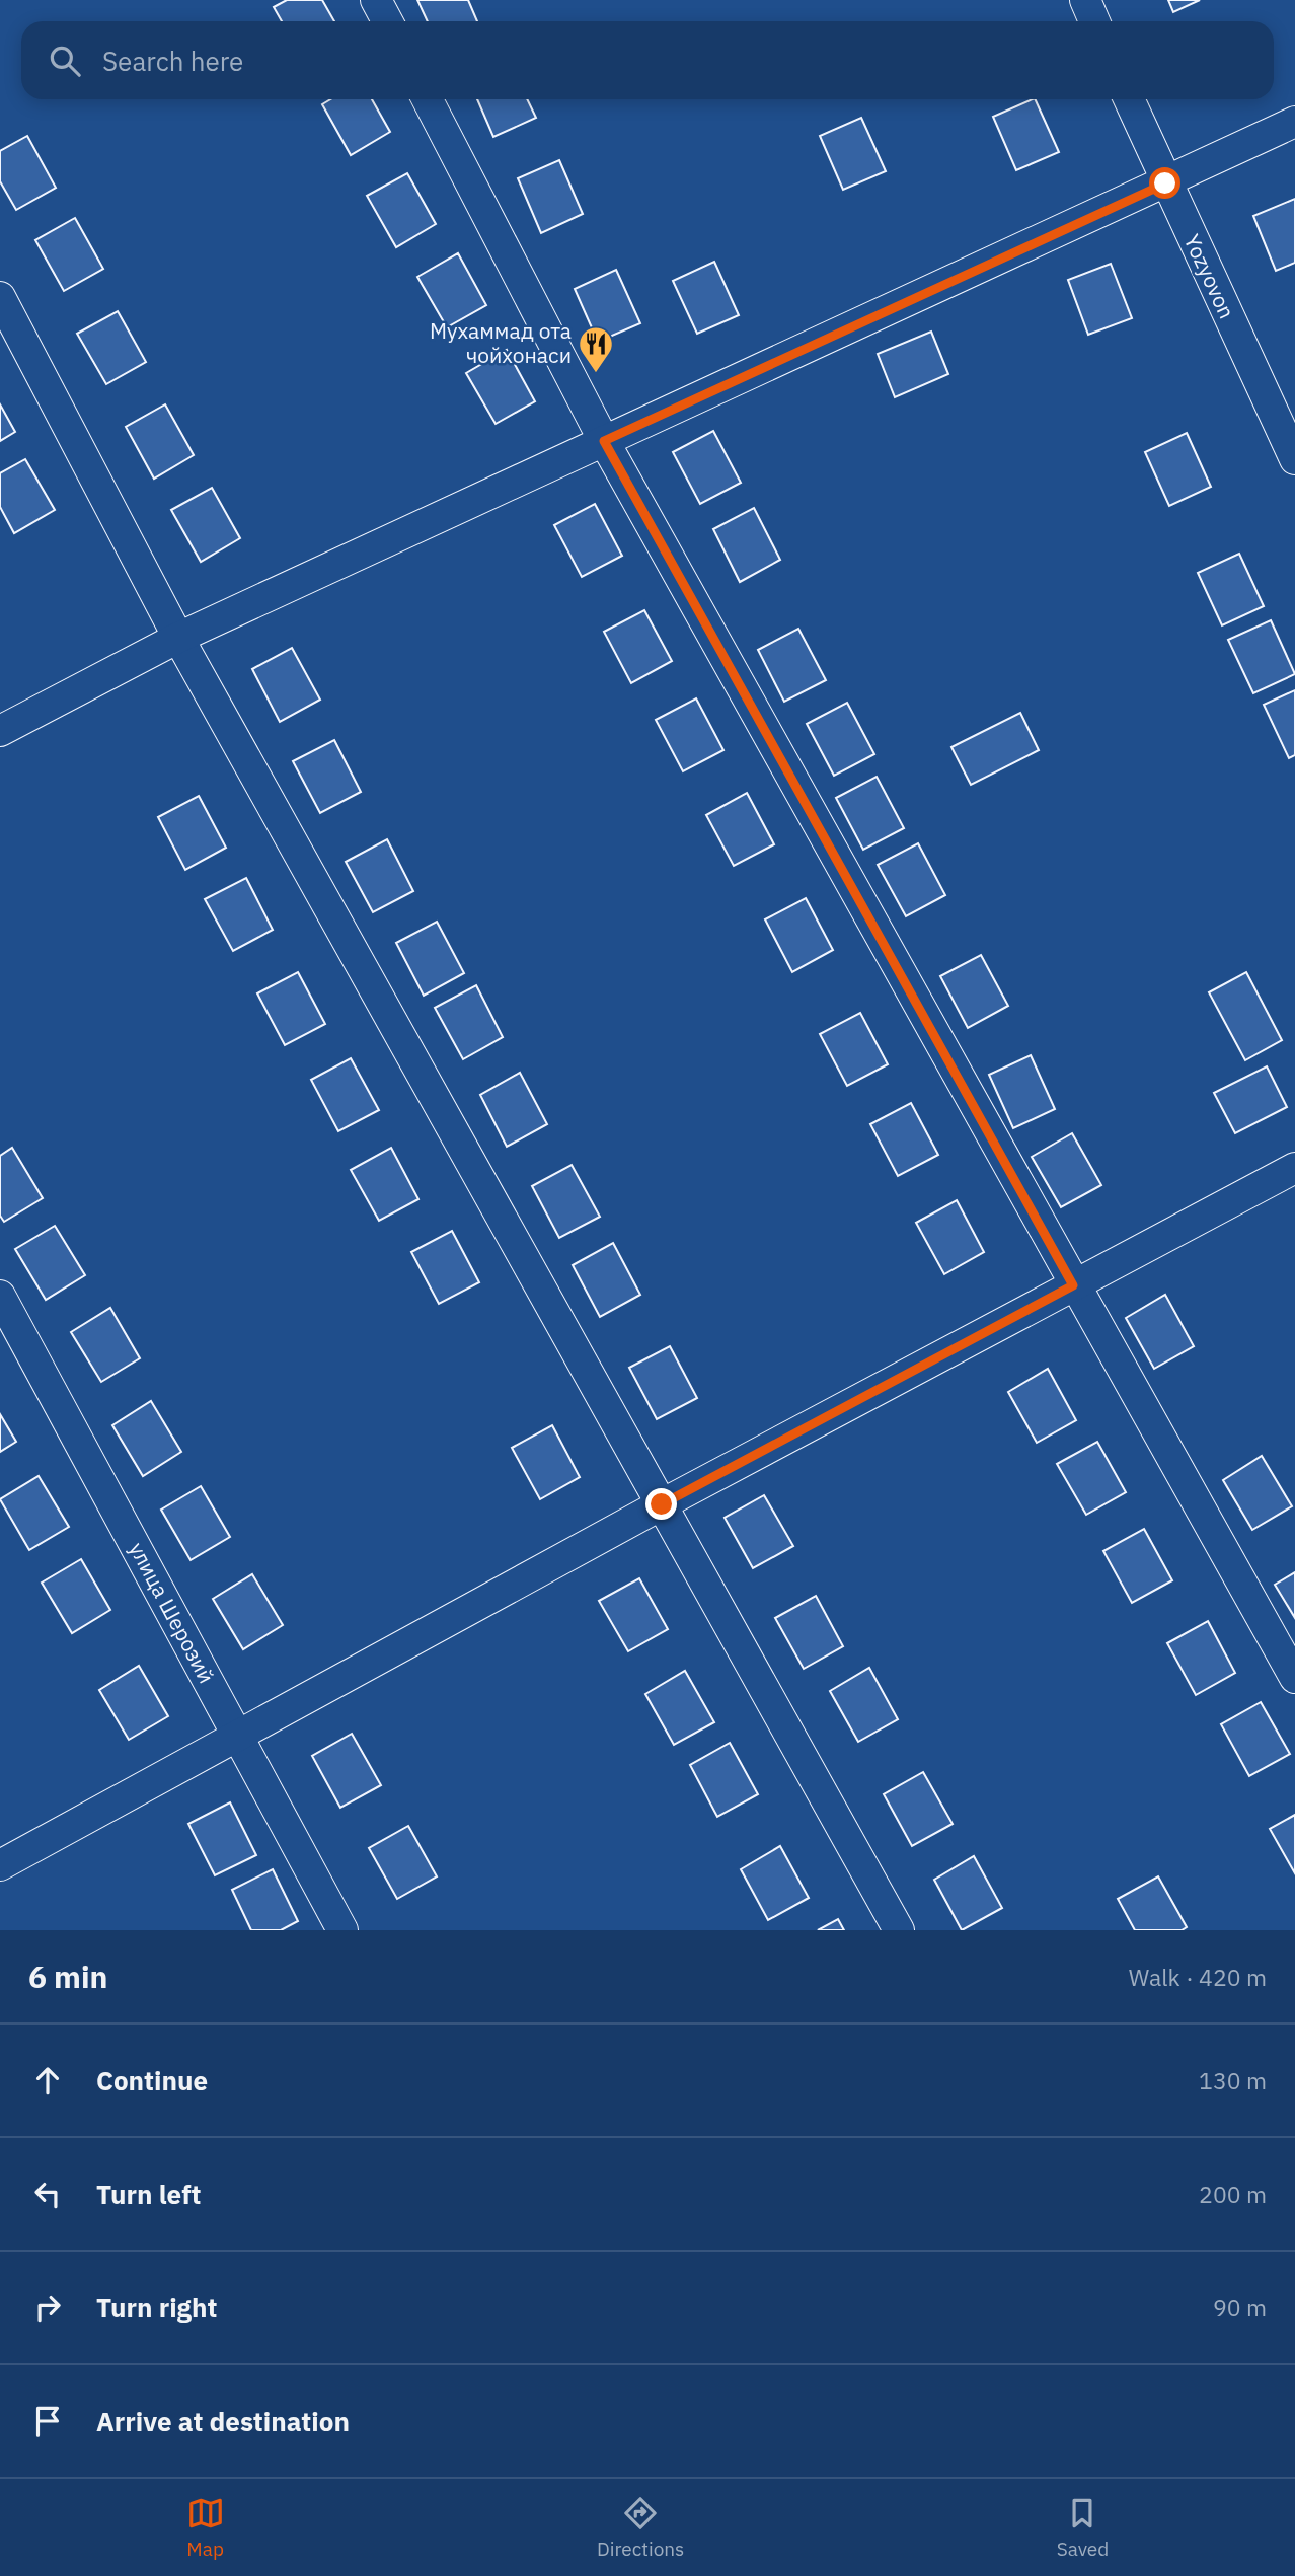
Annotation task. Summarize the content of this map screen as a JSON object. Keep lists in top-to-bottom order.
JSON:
{
  "streets": {
    "street": ["Yozyovon", "улица Шерозий"]
  },
  "places": {
    "restaurant": ["Мухаммад ота чойхонаси"]
  },
  "page": {
    "search": "Search here",
    "heading": ["6 min", "Walk · 420 m"],
    "list": [
      ["Continue", "130 m"],
      ["Turn left", "200 m"],
      ["Turn right", "90 m"],
      "Arrive at destination"
    ],
    "nav": ["Map", "Directions", "Saved"]
  }
}
